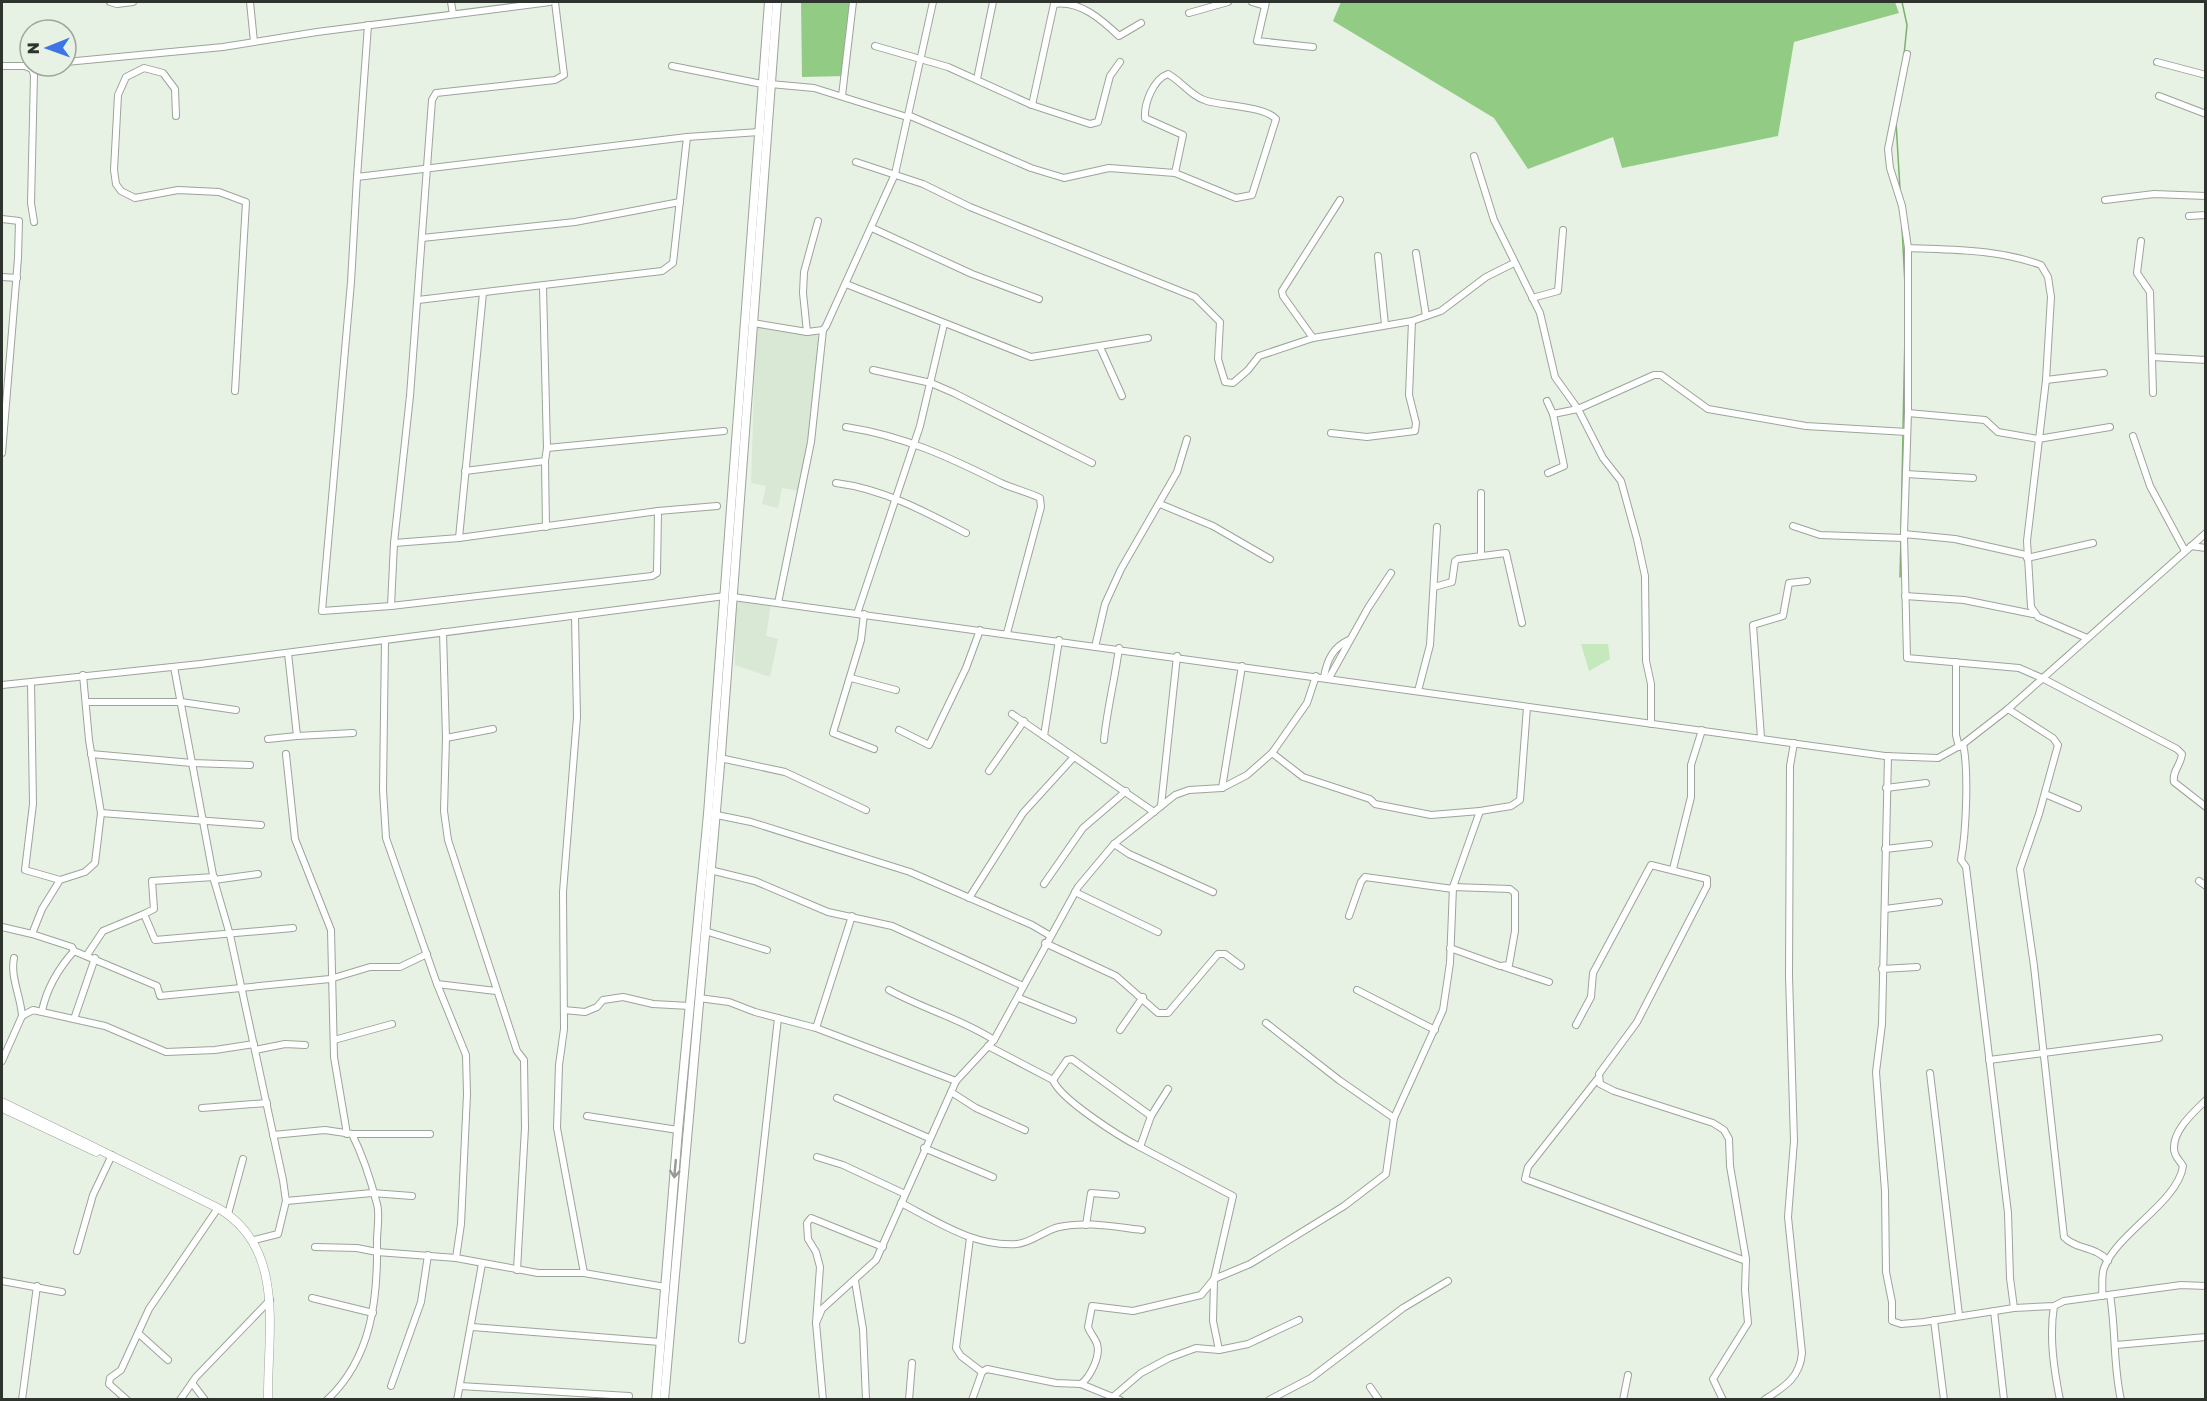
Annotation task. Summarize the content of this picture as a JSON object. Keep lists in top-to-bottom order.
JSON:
{
  "north": "left"
}
